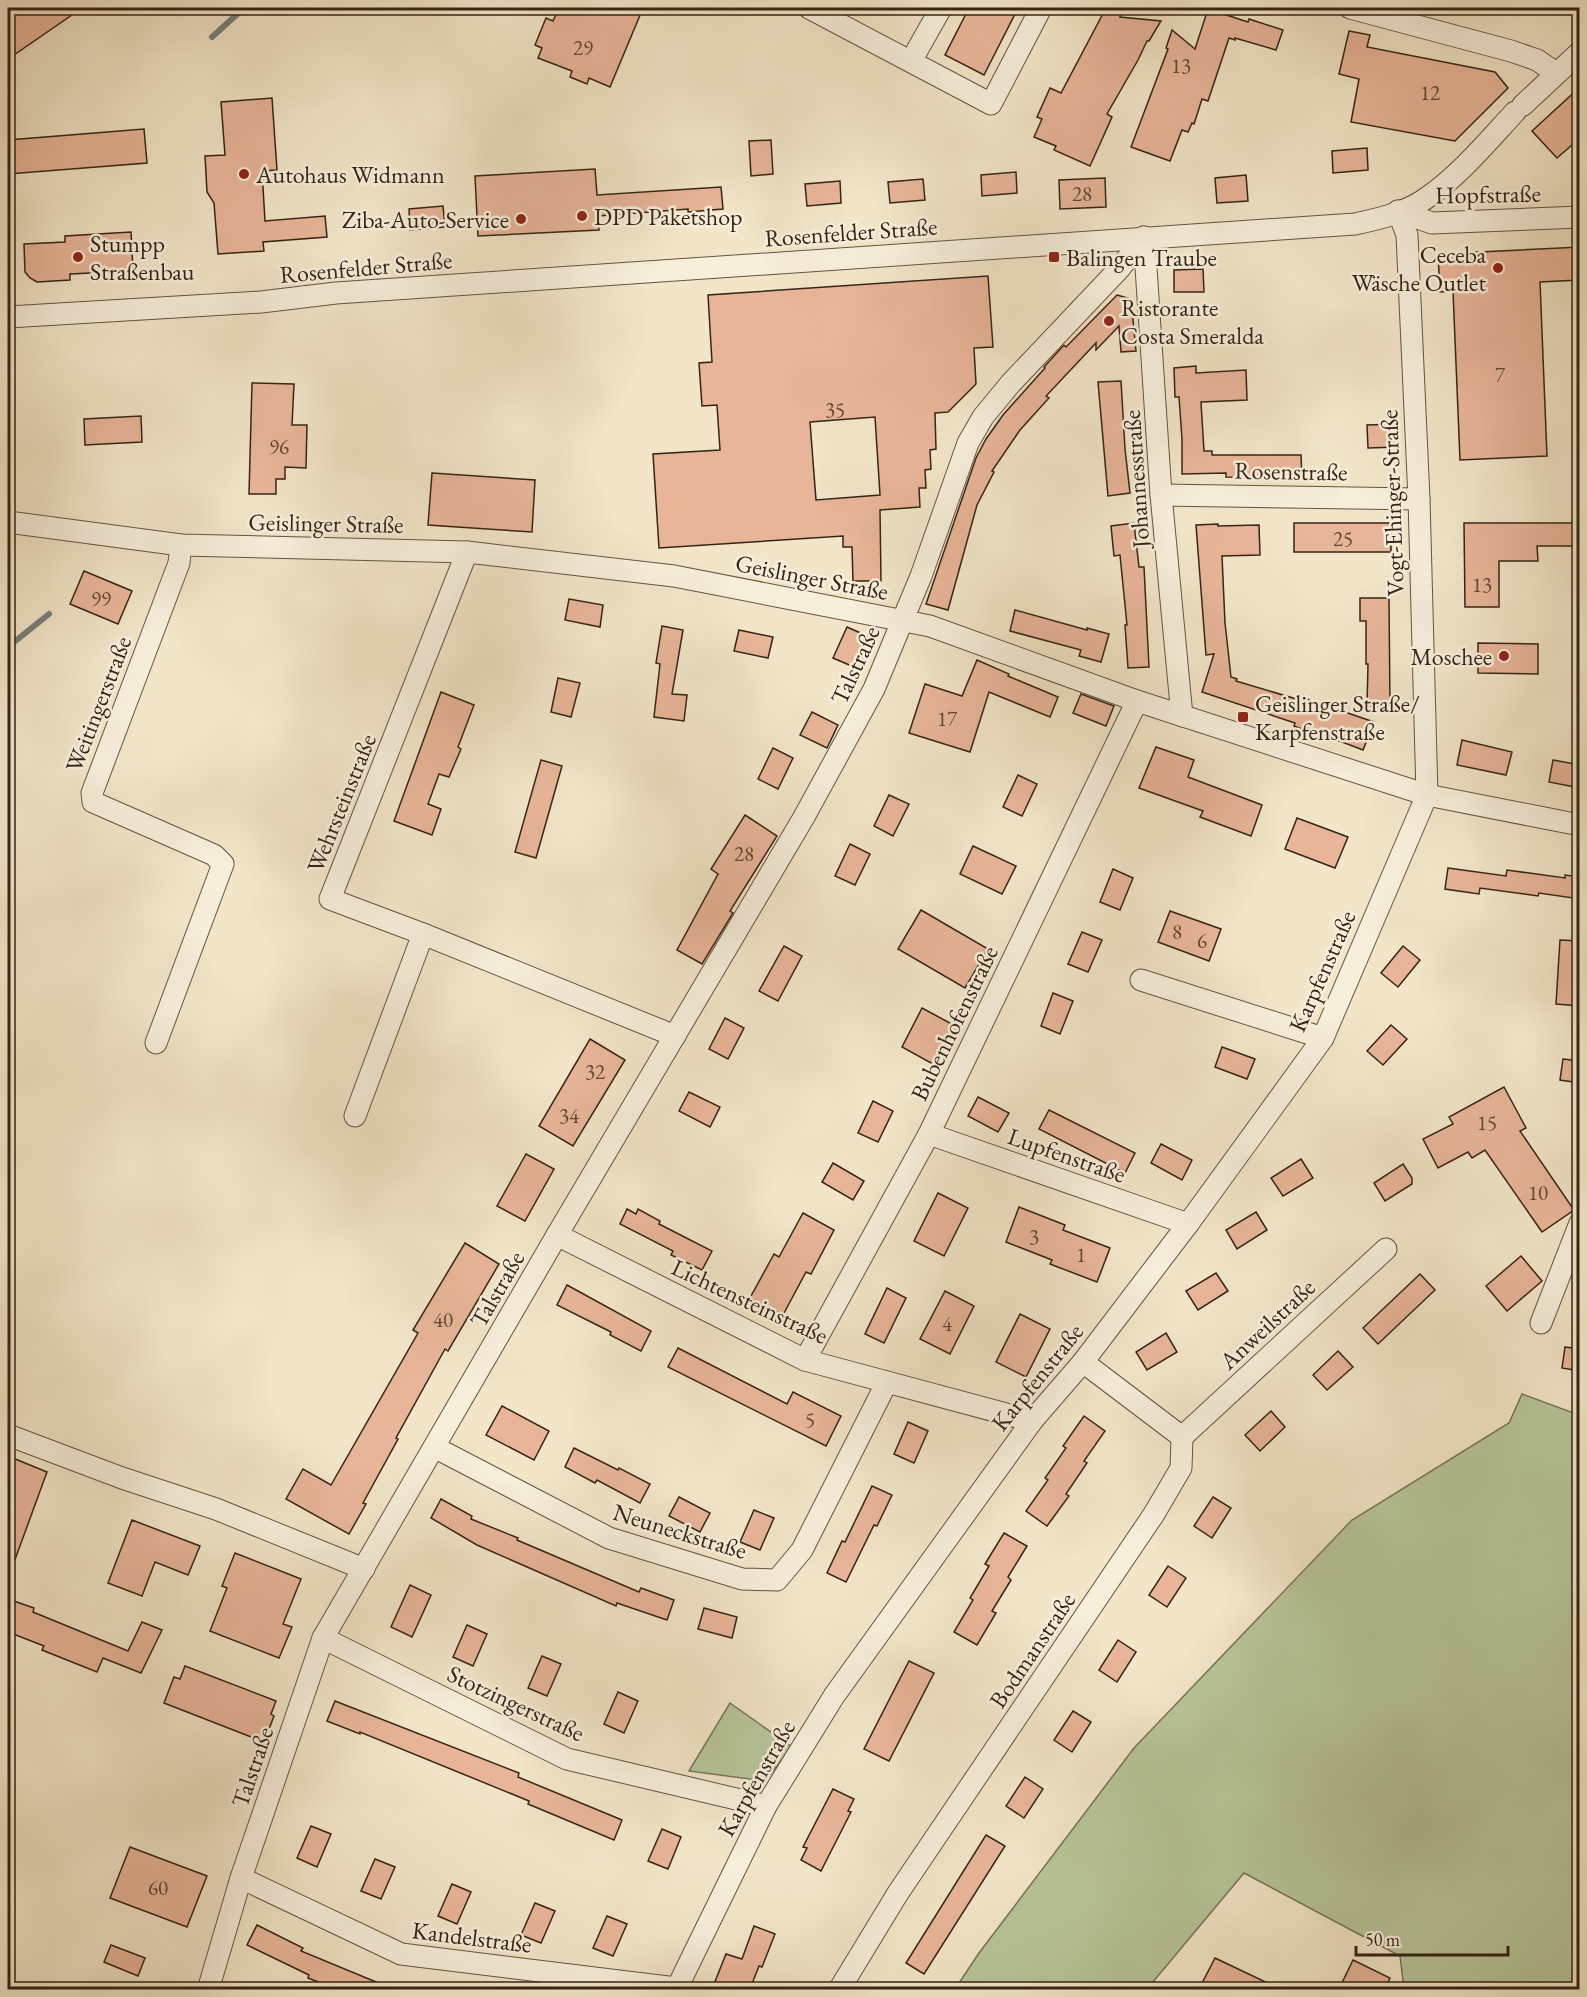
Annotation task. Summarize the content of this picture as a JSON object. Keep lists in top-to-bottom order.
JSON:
{
  "streets": {
    "street": [
      "Hopfstraße",
      "Rosenfelder Straße",
      "Rosenstraße",
      "Johannesstraße",
      "Vogt-Ehinger-Straße",
      "Geislinger Straße",
      "Talstraße",
      "Weitingerstraße",
      "Wehrsteinstraße",
      "Karpfenstraße",
      "Bubenhofenstraße",
      "Lupfenstraße",
      "Lichtensteinstraße",
      "Anweilstraße",
      "Neuneckstraße",
      "Bodmanstraße",
      "Stotzingerstraße",
      "Kandelstraße"
    ]
  },
  "crossings": [
    ["Hopfstraße", "Rosenfelder Straße"],
    ["Hopfstraße", "Vogt-Ehinger-Straße"],
    ["Rosenfelder Straße", "Johannesstraße"],
    ["Rosenfelder Straße", "Vogt-Ehinger-Straße"],
    ["Rosenfelder Straße", "Talstraße"],
    ["Rosenstraße", "Johannesstraße"],
    ["Rosenstraße", "Vogt-Ehinger-Straße"],
    ["Johannesstraße", "Geislinger Straße"],
    ["Johannesstraße", "Talstraße"],
    ["Vogt-Ehinger-Straße", "Geislinger Straße"],
    ["Vogt-Ehinger-Straße", "Karpfenstraße"],
    ["Geislinger Straße", "Talstraße"],
    ["Geislinger Straße", "Weitingerstraße"],
    ["Geislinger Straße", "Wehrsteinstraße"],
    ["Geislinger Straße", "Karpfenstraße"],
    ["Geislinger Straße", "Bubenhofenstraße"],
    ["Talstraße", "Lichtensteinstraße"],
    ["Talstraße", "Neuneckstraße"],
    ["Talstraße", "Stotzingerstraße"],
    ["Talstraße", "Kandelstraße"],
    ["Karpfenstraße", "Lupfenstraße"],
    ["Karpfenstraße", "Lichtensteinstraße"],
    ["Karpfenstraße", "Stotzingerstraße"],
    ["Karpfenstraße", "Kandelstraße"],
    ["Bubenhofenstraße", "Lupfenstraße"],
    ["Bubenhofenstraße", "Lichtensteinstraße"],
    ["Lichtensteinstraße", "Neuneckstraße"],
    ["Anweilstraße", "Bodmanstraße"]
  ],
  "places": {
    "other": [
      "Autohaus Widmann",
      "DPD Paketshop",
      "Ziba-Auto-Service",
      "Stumpp Straßenbau",
      "Ceceba Wäsche Outlet",
      "Ristorante Costa Smeralda",
      "Moschee"
    ],
    "transit": ["Balingen Traube", "Geislinger Straße/ Karpfenstraße"]
  },
  "house_numbers": [
    "29",
    "13",
    "12",
    "28",
    "7",
    "35",
    "96",
    "25",
    "13",
    "99",
    "17",
    "28",
    "8",
    "6",
    "32",
    "34",
    "15",
    "10",
    "3",
    "1",
    "40",
    "4",
    "5",
    "60"
  ],
  "scale_bar": "50 m"
}
